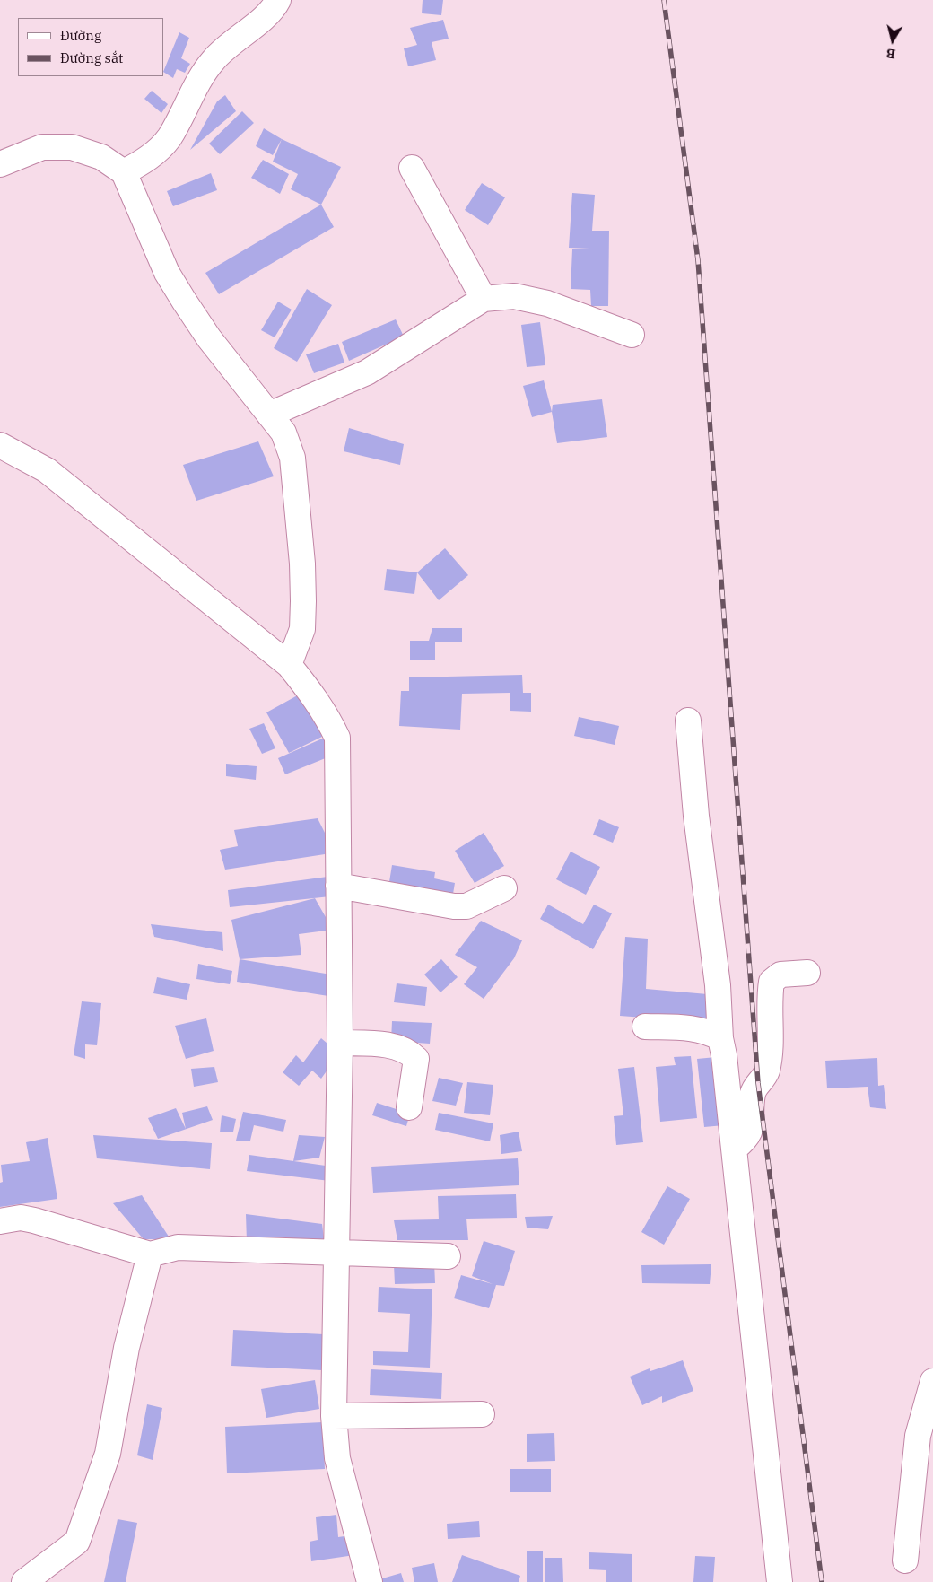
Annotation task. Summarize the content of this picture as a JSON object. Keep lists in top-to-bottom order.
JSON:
{
  "legend": ["Đường", "Đường sắt"],
  "north": "bottom"
}
